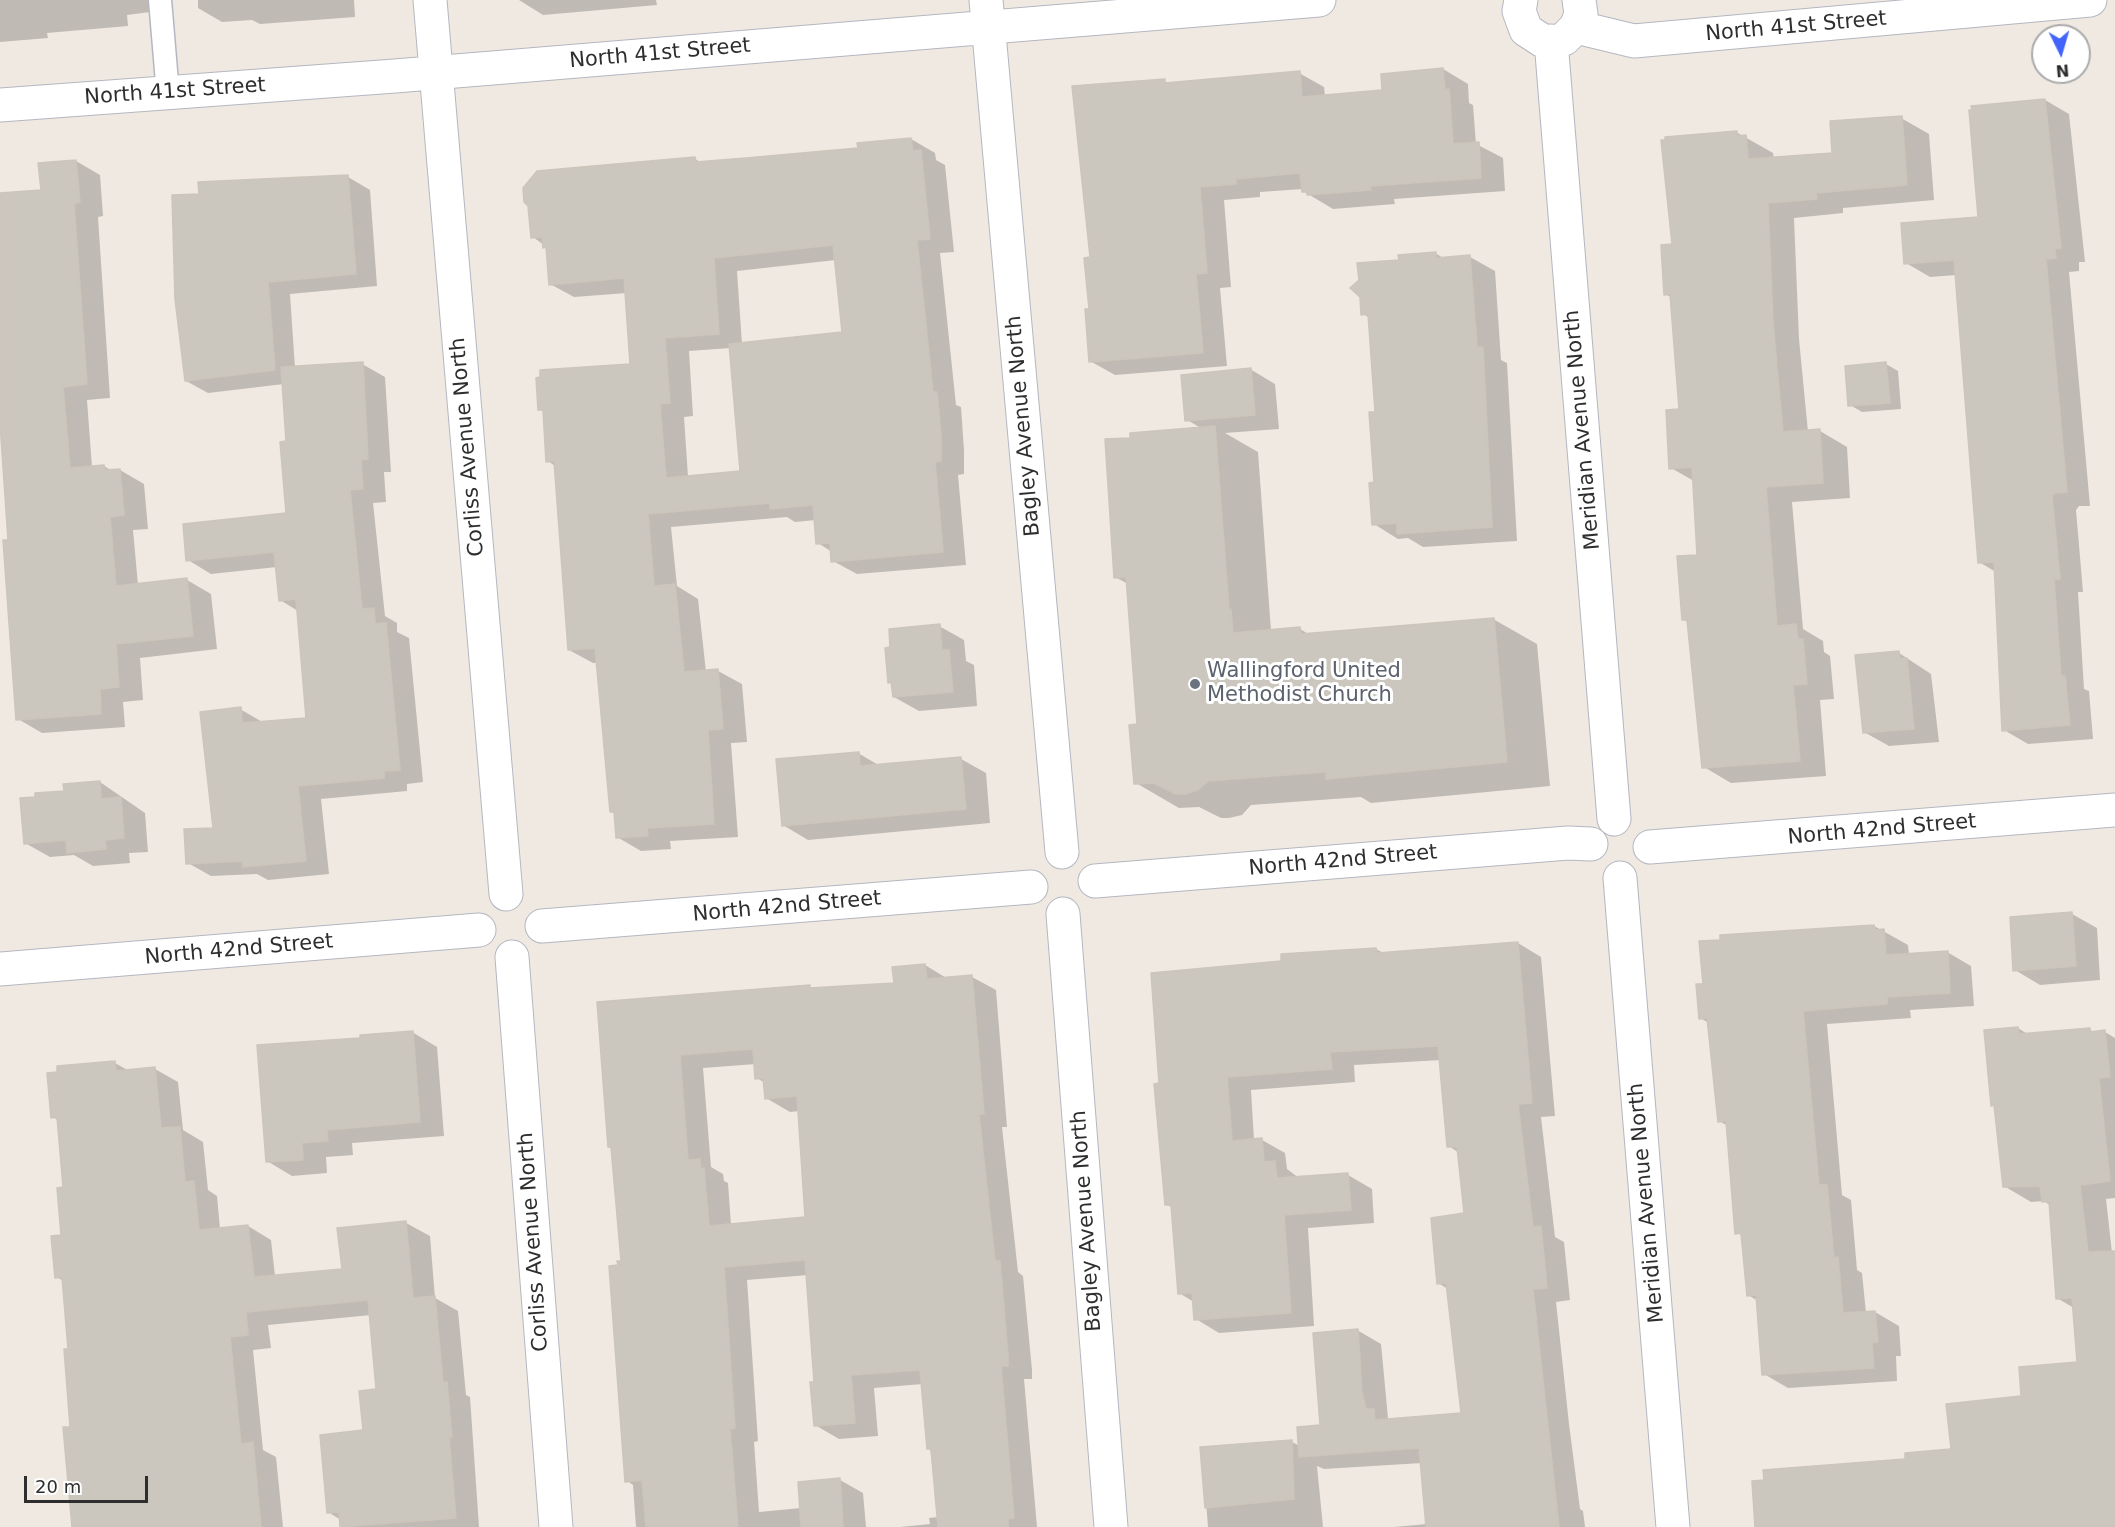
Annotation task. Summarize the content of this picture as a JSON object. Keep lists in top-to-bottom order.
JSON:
{
  "streets": {
    "street": [
      "North 41st Street",
      "Bagley Avenue North",
      "Meridian Avenue North",
      "Corliss Avenue North",
      "North 42nd Street"
    ]
  },
  "crossings": [
    ["North 41st Street", "Bagley Avenue North"],
    ["North 41st Street", "Meridian Avenue North"],
    ["North 41st Street", "Corliss Avenue North"],
    ["Bagley Avenue North", "North 42nd Street"],
    ["Meridian Avenue North", "North 42nd Street"],
    ["Corliss Avenue North", "North 42nd Street"]
  ],
  "places": ["Wallingford United Methodist Church"],
  "scale_bar": "20 m",
  "north": "bottom"
}
